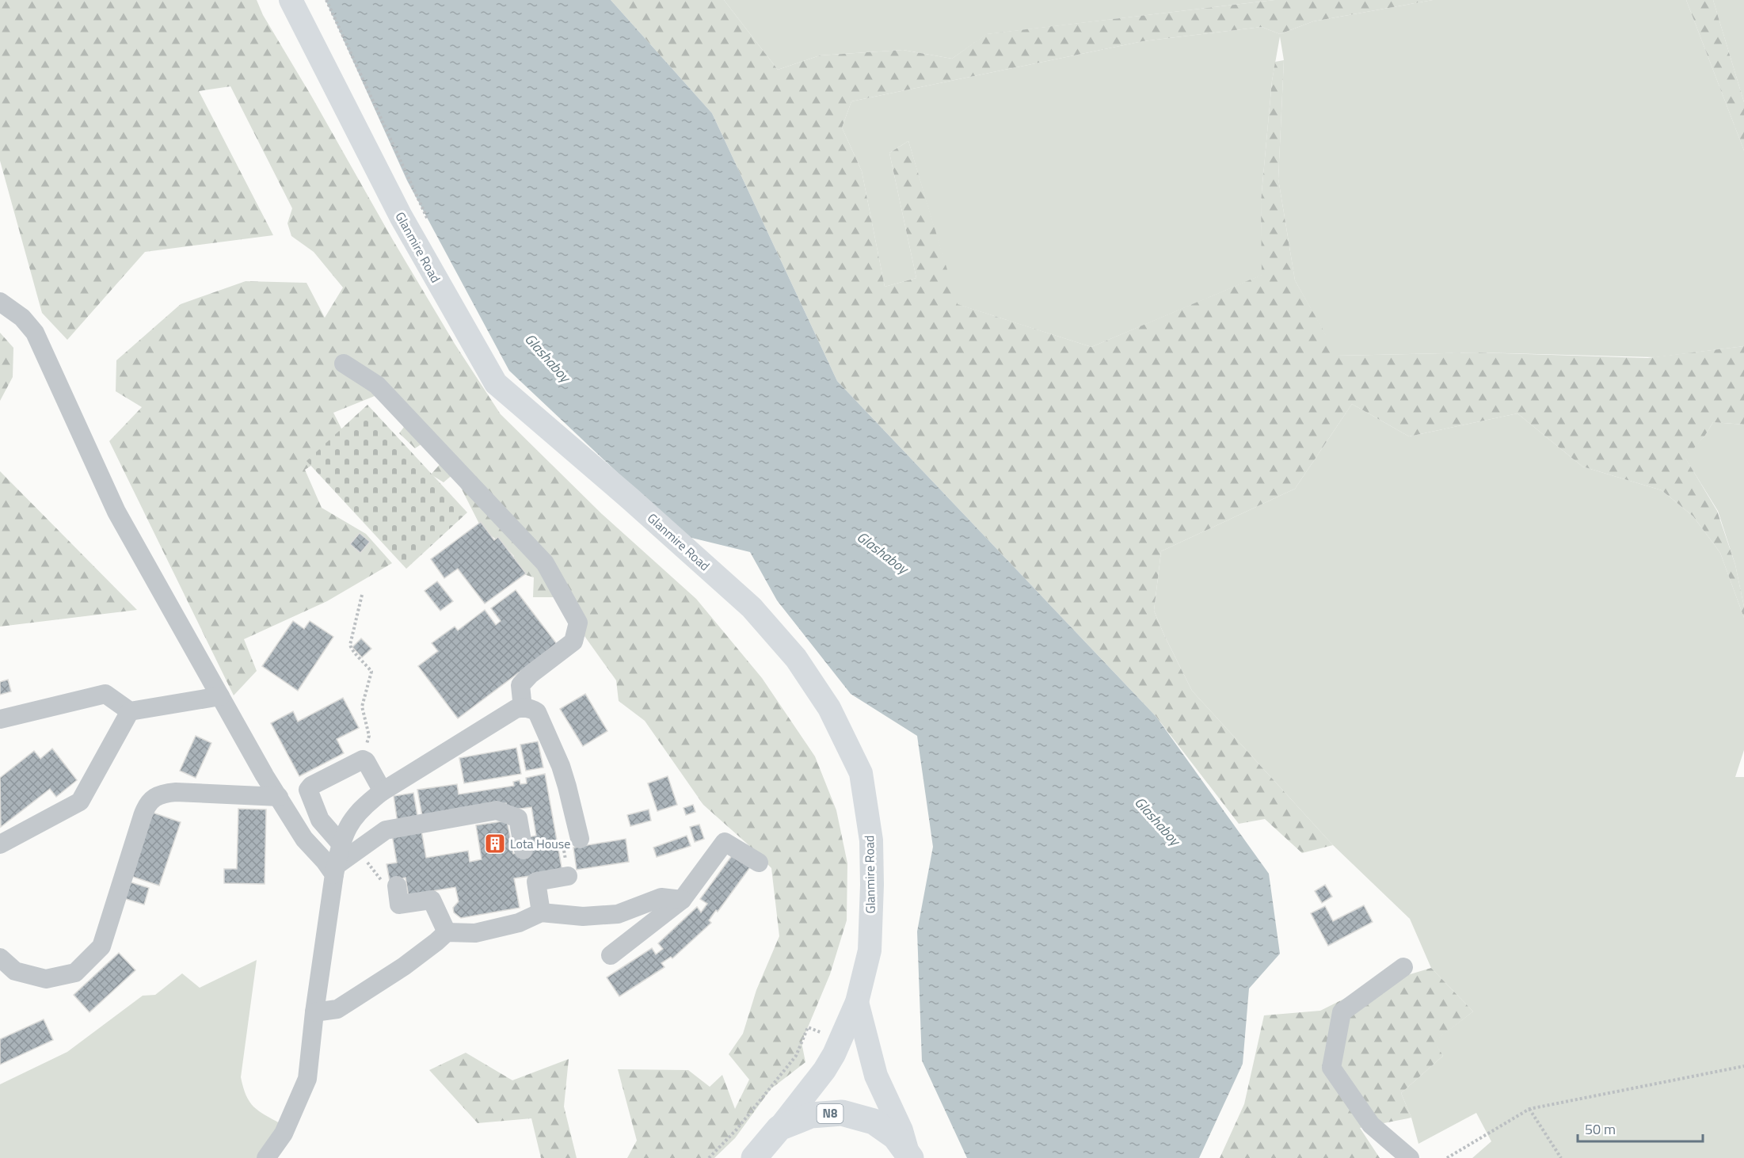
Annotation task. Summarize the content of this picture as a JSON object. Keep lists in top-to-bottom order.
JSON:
{
  "streets": {
    "highway": ["N8"],
    "main road": ["Glanmire Road"]
  },
  "crossings": [
    ["Glanmire Road", "N8"]
  ],
  "water": ["Glashaboy"],
  "places": {
    "building": ["Lota House"]
  },
  "scale_bar": "50 m"
}
